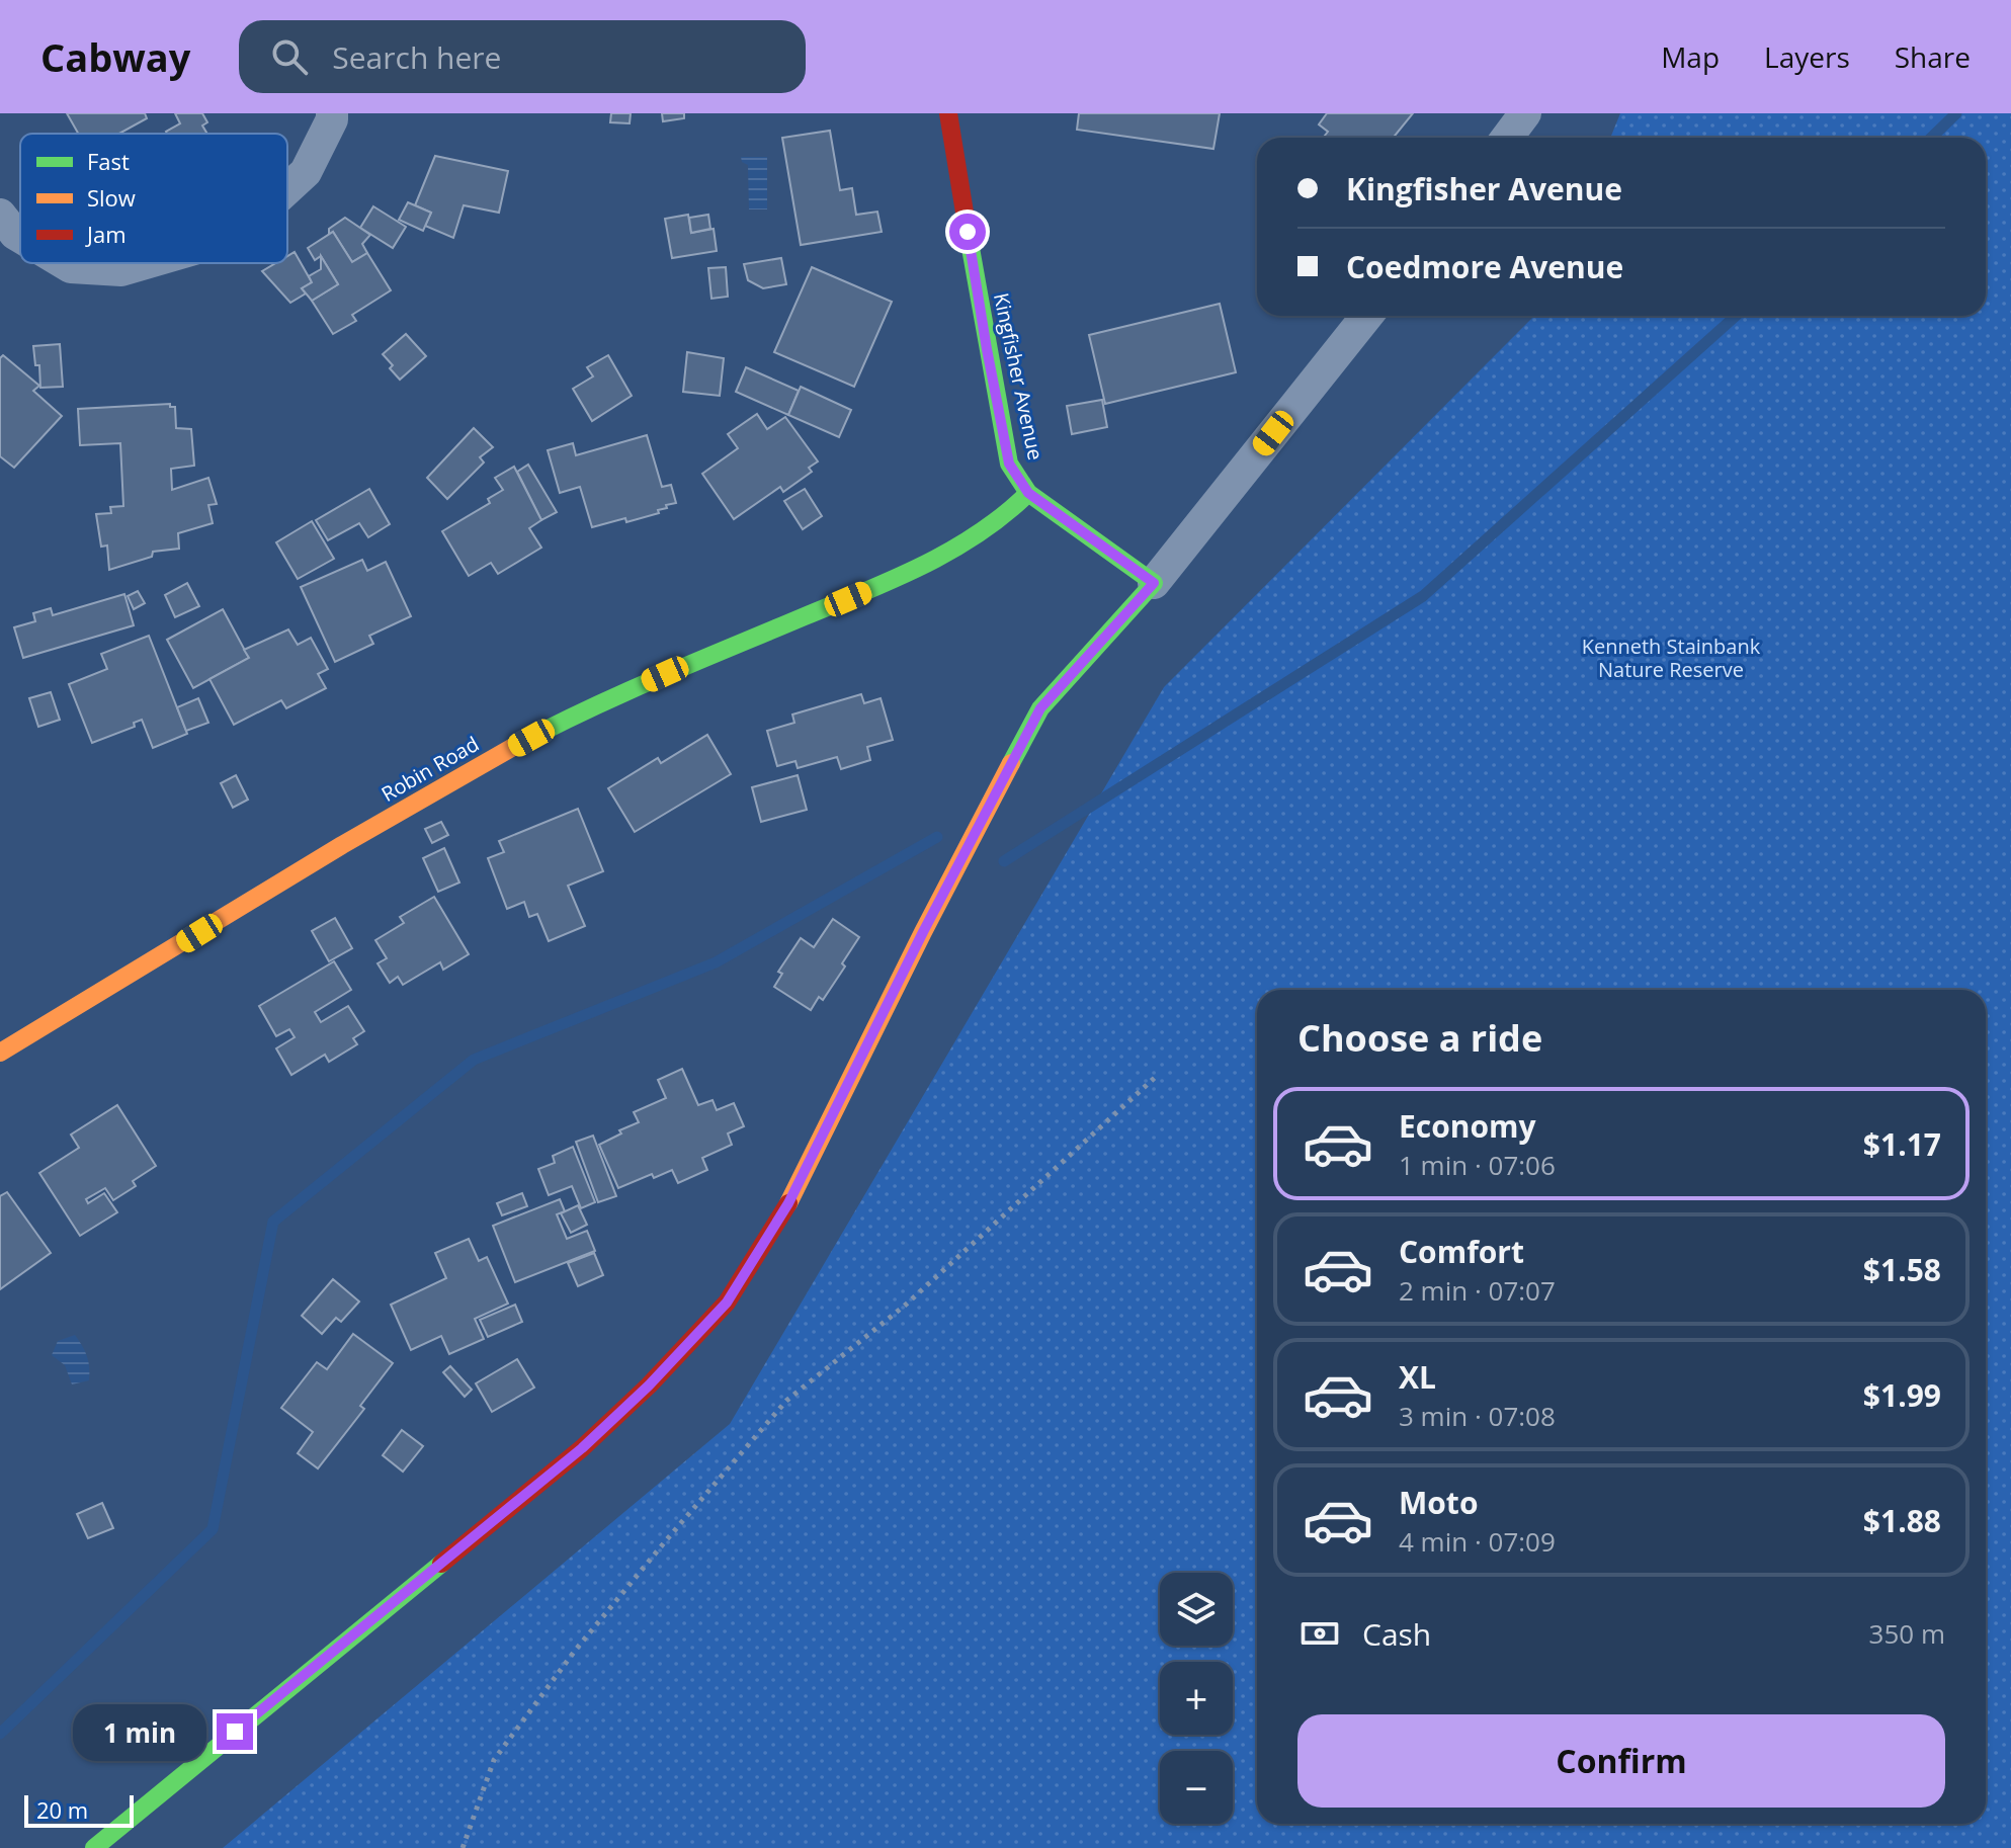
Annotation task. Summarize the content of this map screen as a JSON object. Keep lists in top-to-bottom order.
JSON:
{
  "streets": {
    "street": ["Kingfisher Avenue", "Robin Road"]
  },
  "crossings": [
    ["Kingfisher Avenue", "Robin Road"]
  ],
  "parks": ["Kenneth Stainbank Nature Reserve"],
  "legend": ["Fast", "Slow", "Jam"],
  "scale_bar": "20 m",
  "page": {
    "header": "Cabway",
    "search": "Search here",
    "nav": ["Map", "Layers", "Share"],
    "banner": ["Kingfisher Avenue", "Coedmore Avenue"],
    "heading": "Choose a ride",
    "list": [
      {
        "name": "Economy",
        "note": "1 min · 07:06",
        "value": "$1.17"
      },
      {
        "name": "Comfort",
        "note": "2 min · 07:07",
        "value": "$1.58"
      },
      {
        "name": "XL",
        "note": "3 min · 07:08",
        "value": "$1.99"
      },
      {
        "name": "Moto",
        "note": "4 min · 07:09",
        "value": "$1.88"
      }
    ],
    "map_buttons": ["+", "−"],
    "pay": ["Cash", "350 m"],
    "buttons": "Confirm",
    "bubble": "1 min",
    "scale": "20 m"
  }
}
